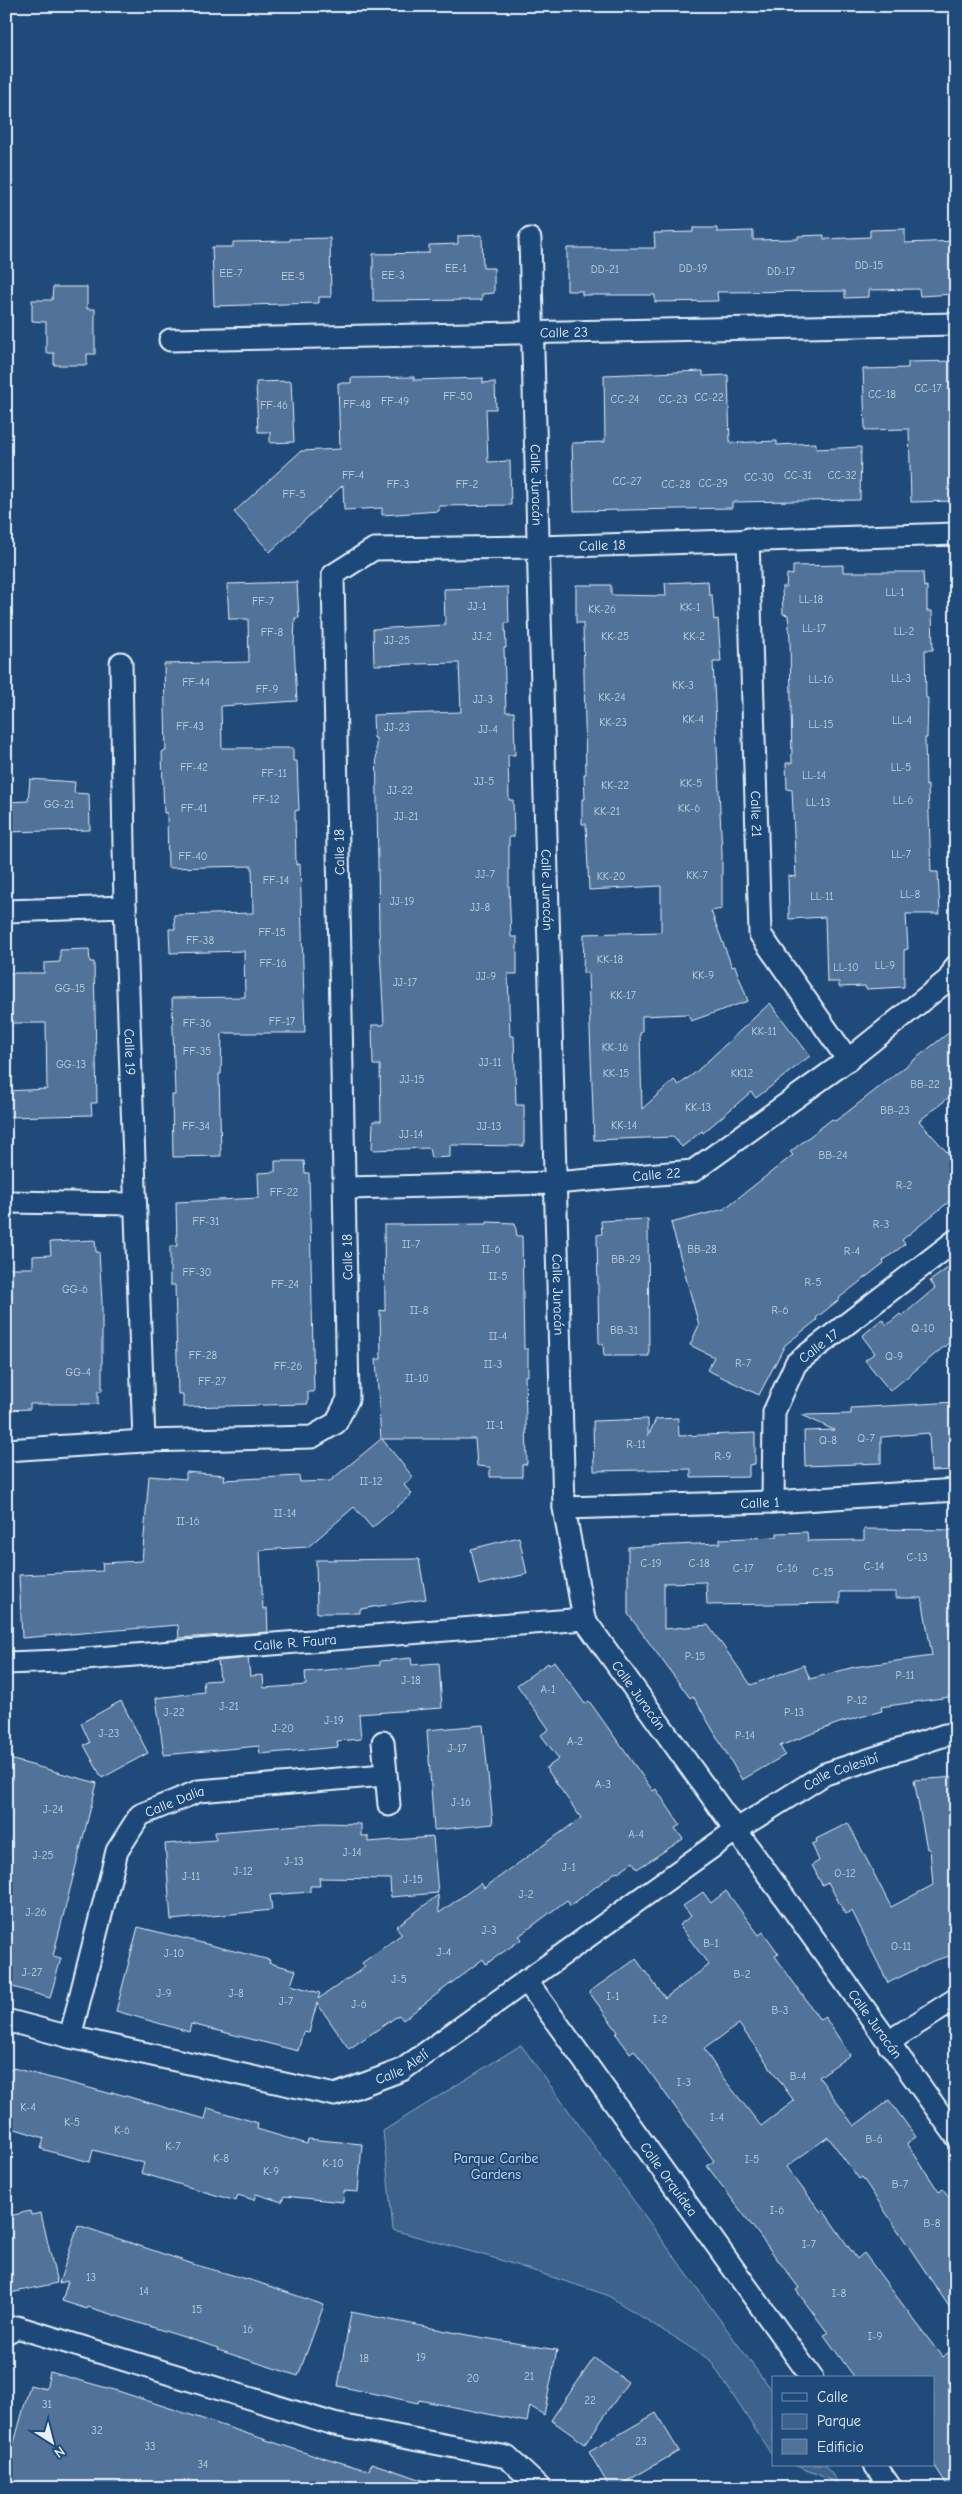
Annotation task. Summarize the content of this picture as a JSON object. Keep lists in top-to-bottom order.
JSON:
{
  "streets": {
    "street": [
      "Calle 23",
      "Calle Juracán",
      "Calle 18",
      "Calle 21",
      "Calle 19",
      "Calle 22",
      "Calle 17",
      "Calle 1",
      "Calle R. Faura",
      "Calle Colesibí",
      "Calle Dalia",
      "Calle Alelí",
      "Calle Orquídea"
    ]
  },
  "crossings": [
    ["Calle 23", "Calle Juracán"],
    ["Calle Juracán", "Calle 18"],
    ["Calle Juracán", "Calle 22"],
    ["Calle Juracán", "Calle 1"],
    ["Calle Juracán", "Calle R. Faura"],
    ["Calle Juracán", "Calle Colesibí"],
    ["Calle Juracán", "Calle Alelí"],
    ["Calle 18", "Calle 21"],
    ["Calle 18", "Calle 19"],
    ["Calle 18", "Calle 22"],
    ["Calle 21", "Calle 22"],
    ["Calle 17", "Calle 1"],
    ["Calle Colesibí", "Calle Alelí"],
    ["Calle Dalia", "Calle Alelí"],
    ["Calle Alelí", "Calle Orquídea"]
  ],
  "parks": ["Parque Caribe Gardens"],
  "house_numbers": [
    "DD-15",
    "EE-1",
    "DD-19",
    "DD-21",
    "DD-17",
    "EE-7",
    "EE-3",
    "EE-5",
    "CC-17",
    "CC-18",
    "FF-50",
    "CC-22",
    "CC-24",
    "CC-23",
    "FF-49",
    "FF-48",
    "FF-46",
    "FF-4",
    "CC-31",
    "CC-32",
    "CC-30",
    "CC-27",
    "CC-29",
    "FF-3",
    "FF-2",
    "CC-28",
    "FF-5",
    "LL-1",
    "LL-18",
    "FF-7",
    "JJ-1",
    "KK-1",
    "KK-26",
    "LL-17",
    "LL-2",
    "FF-8",
    "JJ-2",
    "KK-25",
    "KK-2",
    "JJ-25",
    "LL-3",
    "LL-16",
    "FF-44",
    "KK-3",
    "FF-9",
    "KK-24",
    "JJ-3",
    "KK-4",
    "LL-4",
    "KK-23",
    "LL-15",
    "FF-43",
    "JJ-23",
    "JJ-4",
    "FF-42",
    "LL-5",
    "FF-11",
    "LL-14",
    "JJ-5",
    "KK-5",
    "KK-22",
    "JJ-22",
    "FF-12",
    "LL-6",
    "LL-13",
    "GG-21",
    "FF-41",
    "KK-6",
    "KK-21",
    "JJ-21",
    "LL-7",
    "FF-40",
    "JJ-7",
    "KK-7",
    "KK-20",
    "FF-14",
    "LL-8",
    "LL-11",
    "JJ-19",
    "JJ-8",
    "FF-15",
    "FF-38",
    "KK-18",
    "FF-16",
    "LL-9",
    "LL-10",
    "KK-9",
    "JJ-9",
    "JJ-17",
    "GG-15",
    "KK-17",
    "FF-17",
    "FF-36",
    "KK-11",
    "KK-16",
    "FF-35",
    "JJ-11",
    "GG-13",
    "KK-15",
    "KK12",
    "JJ-15",
    "BB-22",
    "KK-13",
    "BB-23",
    "KK-14",
    "FF-34",
    "JJ-13",
    "JJ-14",
    "BB-24",
    "R-2",
    "FF-22",
    "FF-31",
    "R-3",
    "II-7",
    "II-6",
    "BB-28",
    "R-4",
    "BB-29",
    "FF-30",
    "II-5",
    "R-5",
    "FF-24",
    "GG-6",
    "II-8",
    "R-6",
    "Q-10",
    "BB-31",
    "II-4",
    "FF-28",
    "Q-9",
    "R-7",
    "II-3",
    "FF-26",
    "GG-4",
    "II-10",
    "FF-27",
    "II-1",
    "Q-7",
    "Q-8",
    "R-11",
    "R-9",
    "II-12",
    "II-14",
    "II-16",
    "C-13",
    "C-19",
    "C-18",
    "C-14",
    "C-17",
    "C-16",
    "C-15",
    "P-15",
    "P-11",
    "J-18",
    "A-1",
    "P-12",
    "J-21",
    "J-22",
    "P-13",
    "J-19",
    "J-20",
    "J-23",
    "P-14",
    "A-2",
    "J-17",
    "A-3",
    "J-16",
    "J-24",
    "A-4",
    "J-14",
    "J-25",
    "J-13",
    "J-1",
    "J-12",
    "O-12",
    "J-11",
    "J-15",
    "J-2",
    "J-26",
    "J-3",
    "B-1",
    "O-11",
    "J-4",
    "J-10",
    "J-27",
    "B-2",
    "J-5",
    "J-9",
    "J-8",
    "I-1",
    "J-7",
    "J-6",
    "B-3",
    "I-2",
    "B-4",
    "I-3",
    "K-4",
    "I-4",
    "K-5",
    "K-6",
    "B-6",
    "K-7",
    "K-8",
    "I-5",
    "K-10",
    "K-9",
    "B-7",
    "I-6",
    "B-8",
    "I-7",
    "13",
    "14",
    "I-8",
    "15",
    "16",
    "I-9",
    "19",
    "18",
    "21",
    "20",
    "22",
    "31",
    "32",
    "23",
    "33",
    "34"
  ],
  "legend": ["Calle", "Parque", "Edificio"],
  "north": "bottom right"
}
